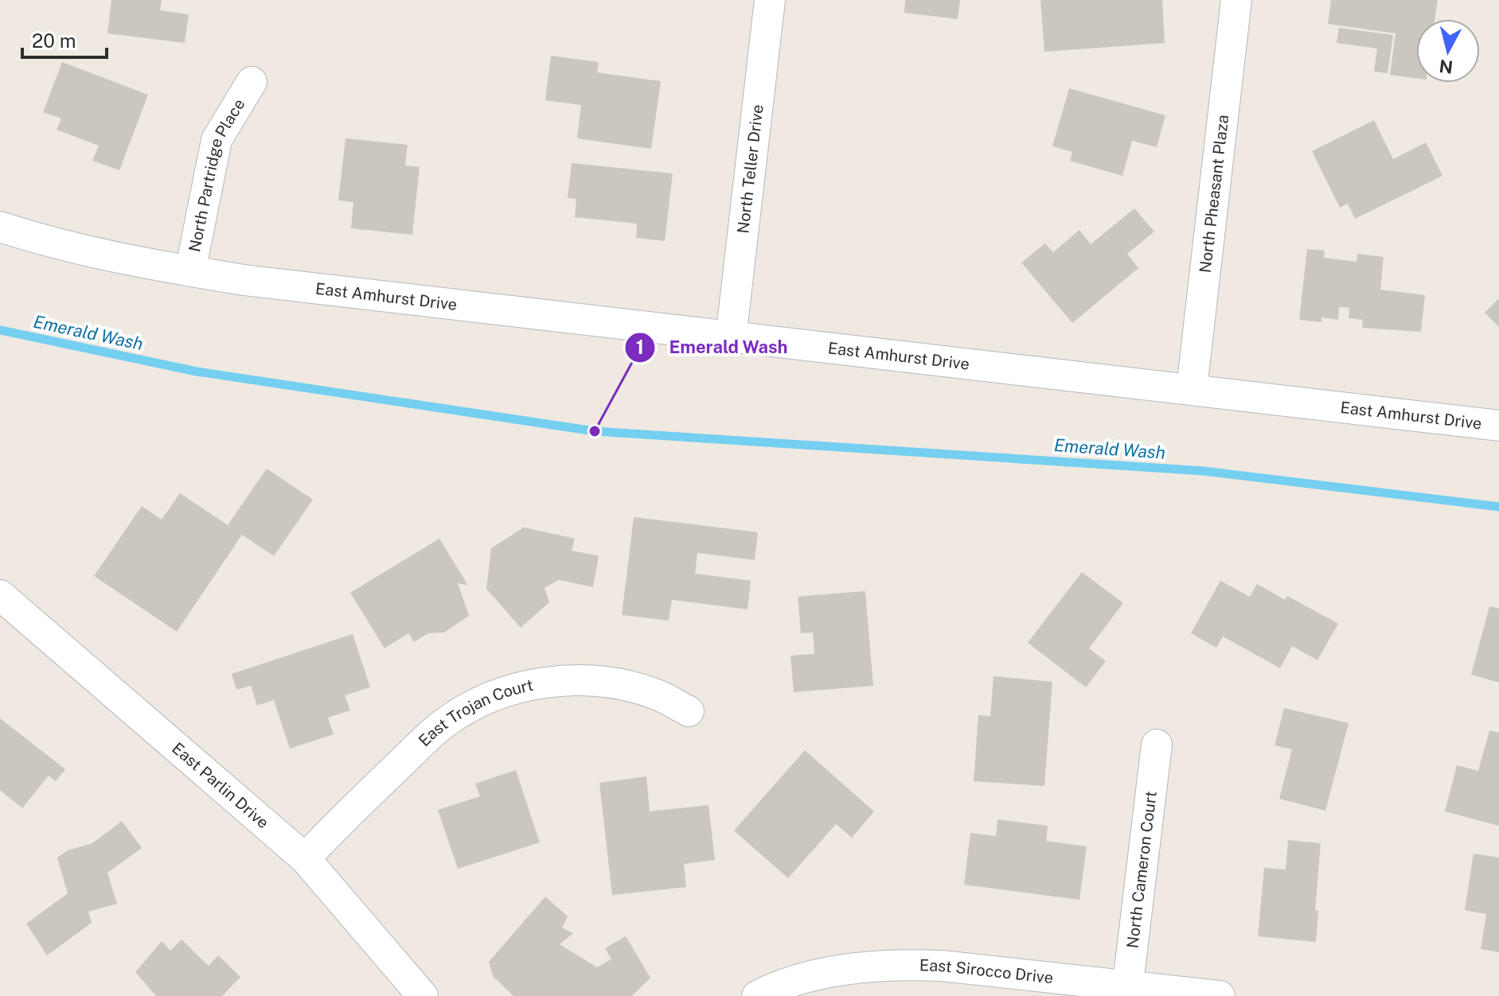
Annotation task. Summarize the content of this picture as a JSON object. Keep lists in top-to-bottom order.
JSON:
{
  "streets": {
    "street": [
      "North Teller Drive",
      "North Partridge Place",
      "North Pheasant Plaza",
      "East Amhurst Drive",
      "East Trojan Court",
      "East Parlin Drive",
      "North Cameron Court",
      "East Sirocco Drive"
    ]
  },
  "crossings": [
    ["North Teller Drive", "East Amhurst Drive"],
    ["North Partridge Place", "East Amhurst Drive"],
    ["North Pheasant Plaza", "East Amhurst Drive"],
    ["East Trojan Court", "East Parlin Drive"],
    ["North Cameron Court", "East Sirocco Drive"]
  ],
  "water": ["Emerald Wash"],
  "places": ["Emerald Wash"],
  "scale_bar": "20 m",
  "north": "bottom"
}
